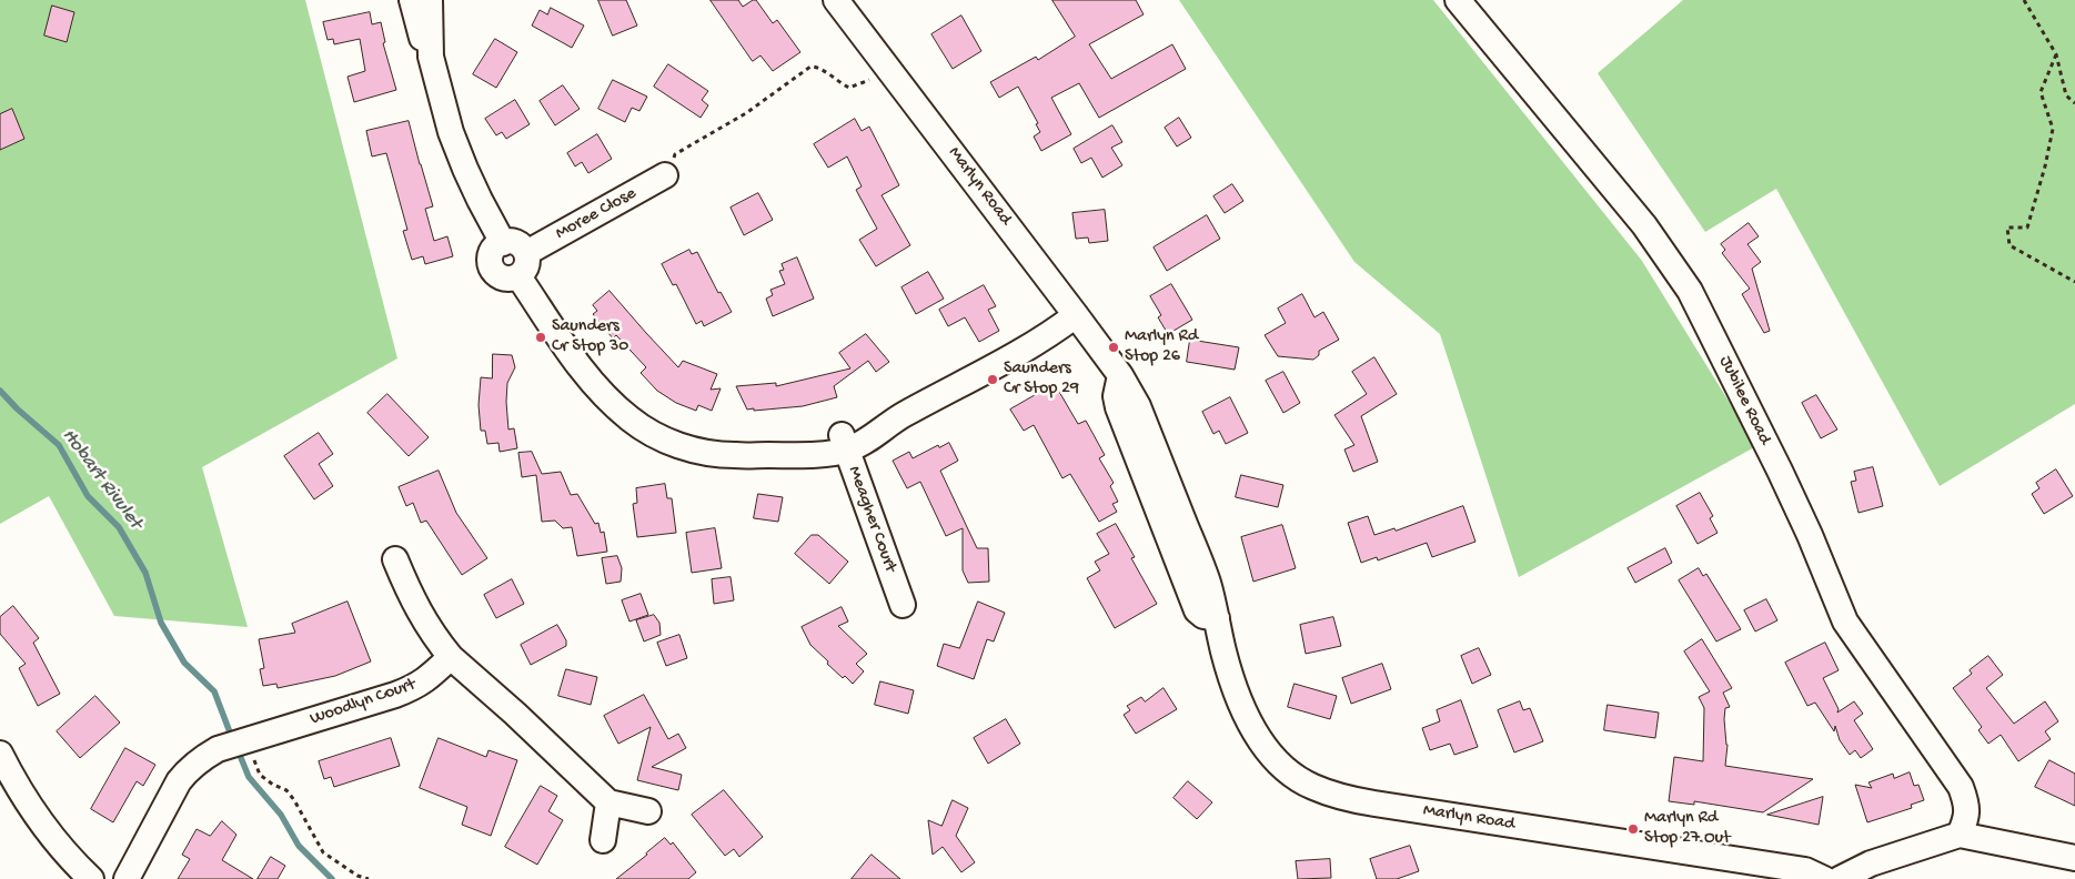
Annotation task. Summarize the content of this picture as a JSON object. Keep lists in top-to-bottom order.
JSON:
{
  "streets": {
    "street": [
      "Marlyn Road",
      "Moree Close",
      "Jubilee Road",
      "Meagher Court",
      "Woodlyn Court"
    ]
  },
  "water": ["Hobart Rivulet"],
  "places": [
    "Saunders Cr Stop 30",
    "Marlyn Rd Stop 26",
    "Saunders Cr Stop 29",
    "Marlyn Rd Stop 27 Out"
  ]
}
